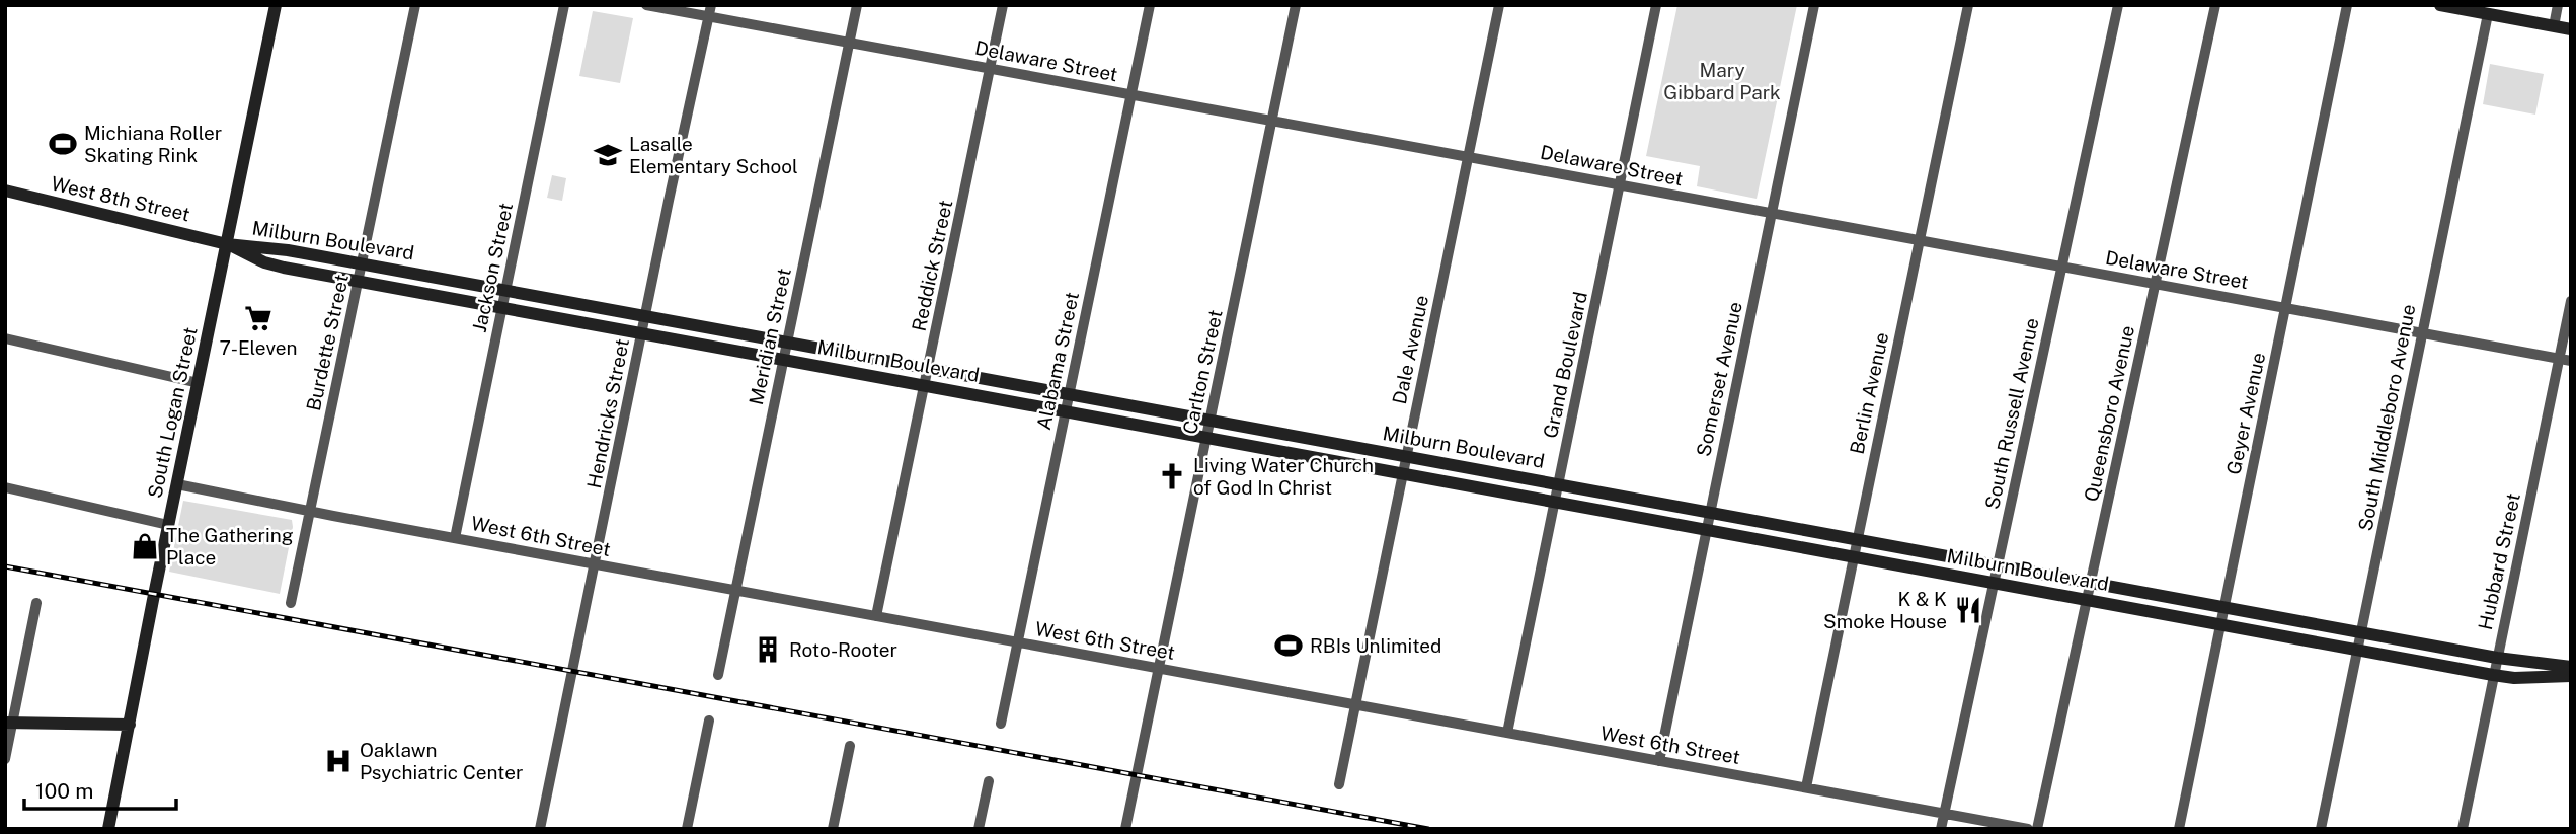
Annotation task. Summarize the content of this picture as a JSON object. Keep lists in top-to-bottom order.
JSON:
{
  "streets": {
    "street": [
      "Delaware Street",
      "West 8th Street",
      "Milburn Boulevard",
      "Reddick Street",
      "Jackson Street",
      "Meridian Street",
      "Burdette Street",
      "Dale Avenue",
      "Alabama Street",
      "Grand Boulevard",
      "Carlton Street",
      "Somerset Avenue",
      "Berlin Avenue",
      "South Logan Street",
      "Hendricks Street",
      "South Russell Avenue",
      "Queensboro Avenue",
      "Geyer Avenue",
      "South Middleboro Avenue",
      "West 6th Street",
      "Hubbard Street"
    ]
  },
  "crossings": [
    ["Delaware Street", "Reddick Street"],
    ["Delaware Street", "Meridian Street"],
    ["Delaware Street", "Dale Avenue"],
    ["Delaware Street", "Alabama Street"],
    ["Delaware Street", "Grand Boulevard"],
    ["Delaware Street", "Carlton Street"],
    ["Delaware Street", "Somerset Avenue"],
    ["Delaware Street", "Berlin Avenue"],
    ["Delaware Street", "Hendricks Street"],
    ["Delaware Street", "South Russell Avenue"],
    ["Delaware Street", "Queensboro Avenue"],
    ["Delaware Street", "Geyer Avenue"],
    ["Delaware Street", "South Middleboro Avenue"],
    ["Delaware Street", "Hubbard Street"],
    ["West 8th Street", "Milburn Boulevard"],
    ["West 8th Street", "South Logan Street"],
    ["Milburn Boulevard", "Reddick Street"],
    ["Milburn Boulevard", "Jackson Street"],
    ["Milburn Boulevard", "Meridian Street"],
    ["Milburn Boulevard", "Burdette Street"],
    ["Milburn Boulevard", "Dale Avenue"],
    ["Milburn Boulevard", "Alabama Street"],
    ["Milburn Boulevard", "Grand Boulevard"],
    ["Milburn Boulevard", "Carlton Street"],
    ["Milburn Boulevard", "Somerset Avenue"],
    ["Milburn Boulevard", "Berlin Avenue"],
    ["Milburn Boulevard", "South Logan Street"],
    ["Milburn Boulevard", "Hendricks Street"],
    ["Milburn Boulevard", "South Russell Avenue"],
    ["Milburn Boulevard", "Queensboro Avenue"],
    ["Milburn Boulevard", "Geyer Avenue"],
    ["Milburn Boulevard", "South Middleboro Avenue"],
    ["Milburn Boulevard", "Hubbard Street"],
    ["Reddick Street", "West 6th Street"],
    ["Jackson Street", "West 6th Street"],
    ["Meridian Street", "West 6th Street"],
    ["Burdette Street", "West 6th Street"],
    ["Dale Avenue", "West 6th Street"],
    ["Alabama Street", "West 6th Street"],
    ["Grand Boulevard", "West 6th Street"],
    ["Carlton Street", "West 6th Street"],
    ["Somerset Avenue", "West 6th Street"],
    ["Berlin Avenue", "West 6th Street"],
    ["South Logan Street", "West 6th Street"],
    ["Hendricks Street", "West 6th Street"],
    ["South Russell Avenue", "West 6th Street"]
  ],
  "parks": ["Mary Gibbard Park"],
  "places": {
    "sports": ["Michiana Roller Skating Rink", "RBIs Unlimited"],
    "school or university": ["Lasalle Elementary School"],
    "supermarket": ["7-Eleven"],
    "church": ["Living Water Church of God In Christ"],
    "shop": ["The Gathering Place"],
    "restaurant": ["K & K Smoke House"],
    "building": ["Roto-Rooter"],
    "hospital": ["Oaklawn Psychiatric Center"]
  },
  "scale_bar": "100 m"
}
